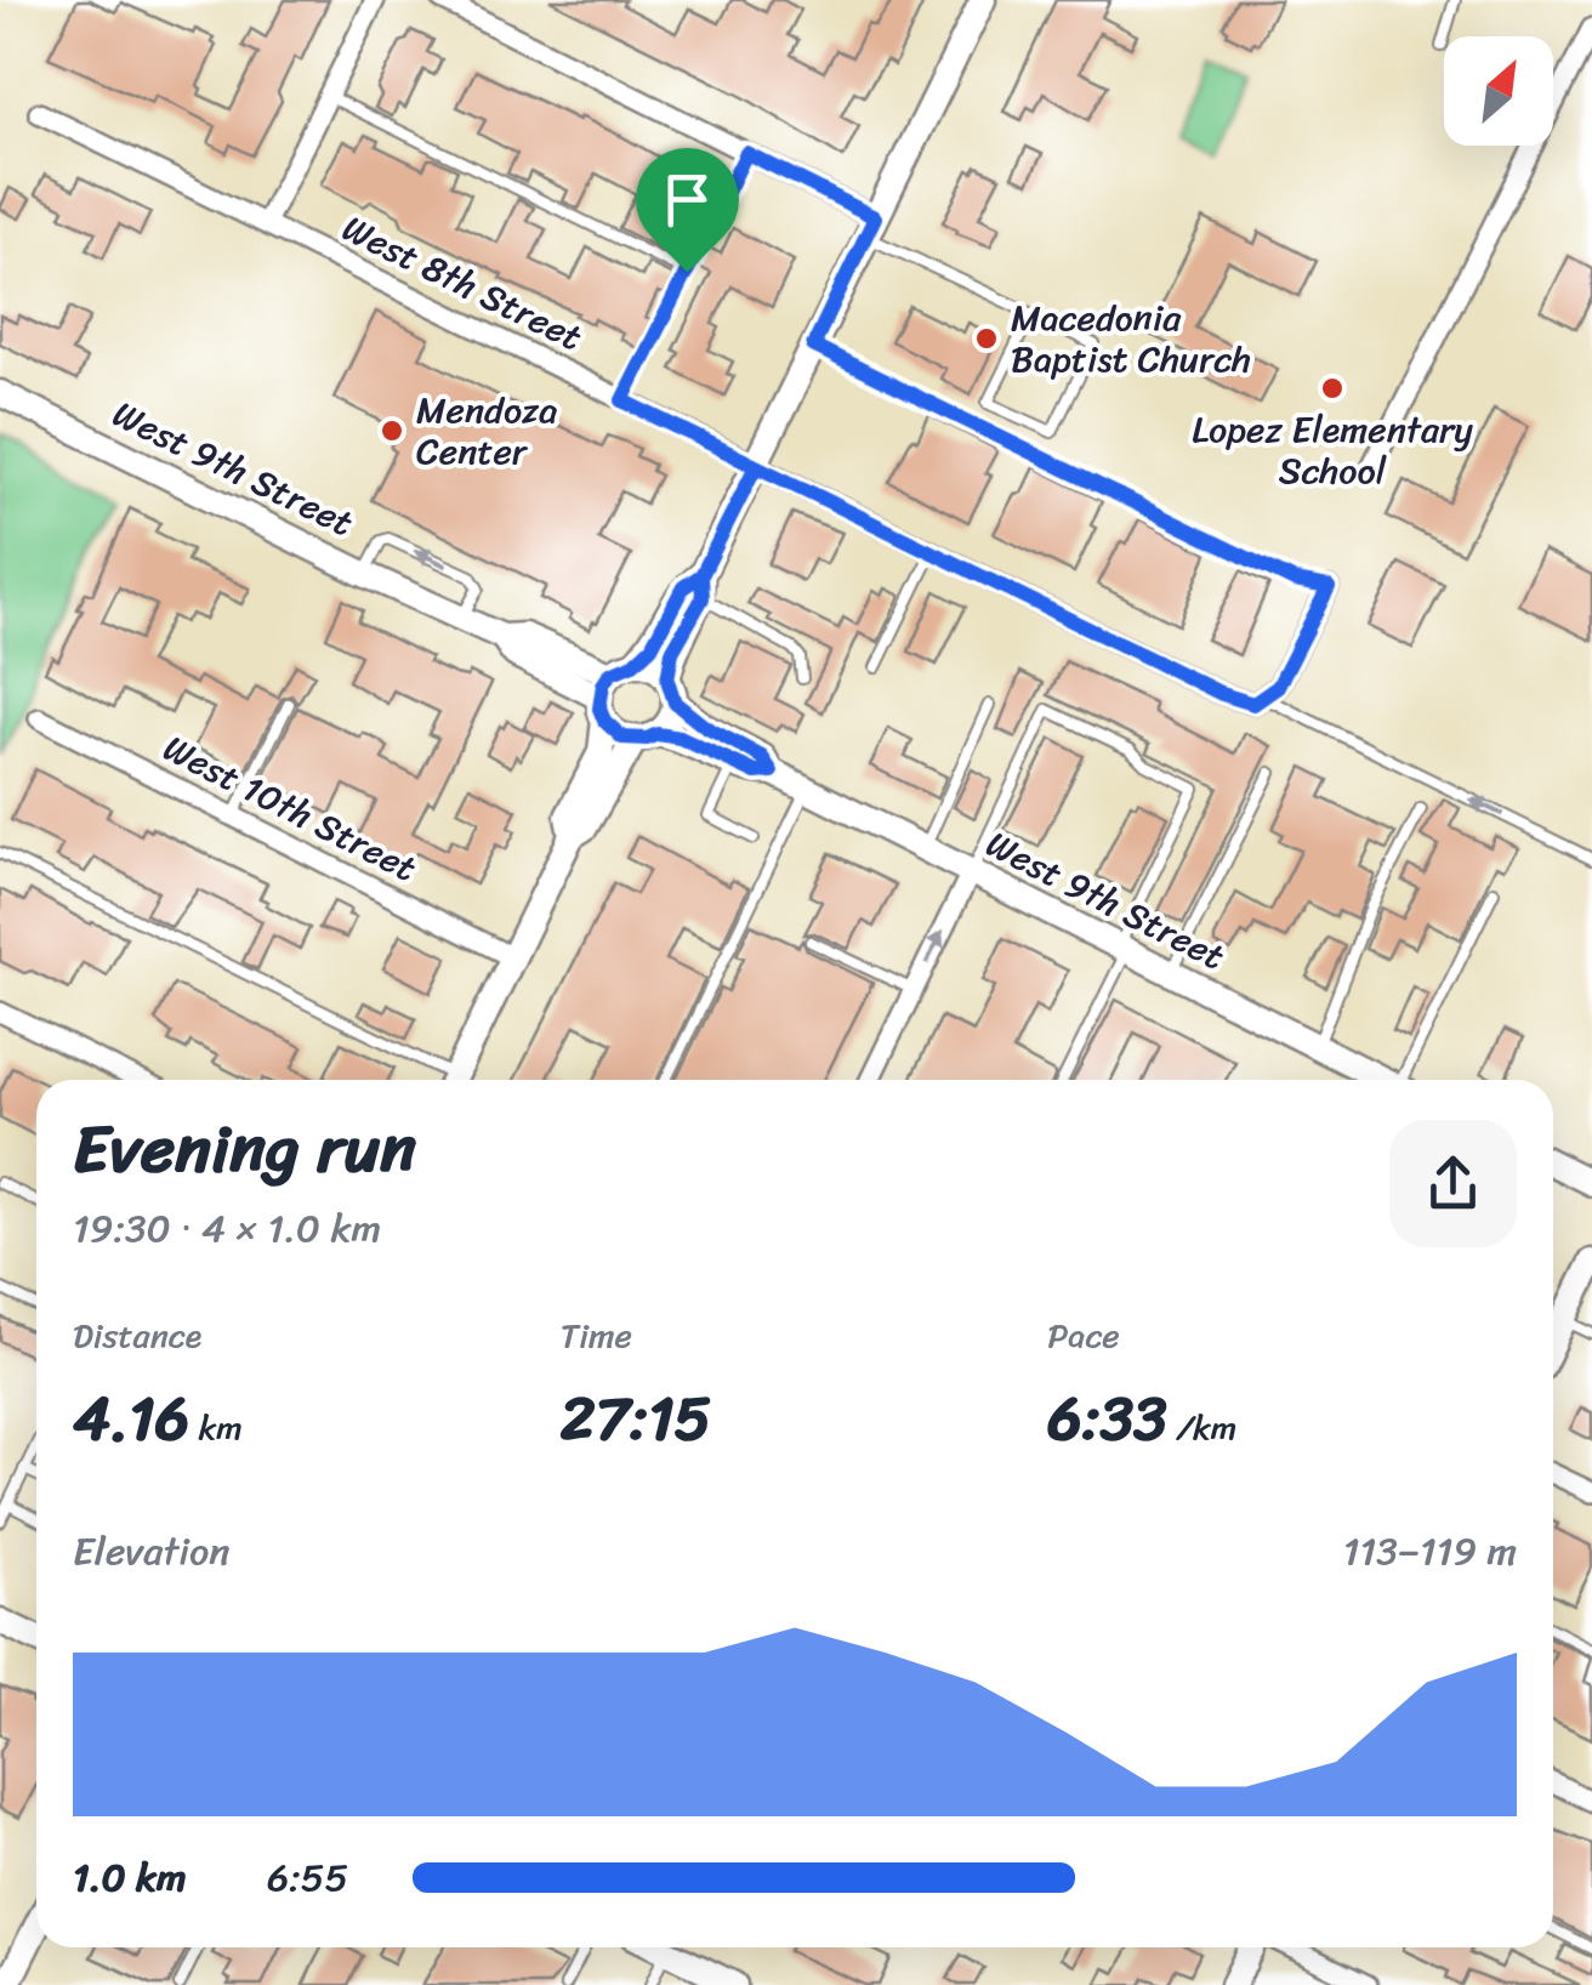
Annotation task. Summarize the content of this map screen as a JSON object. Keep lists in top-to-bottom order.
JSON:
{
  "streets": {
    "street": ["West 8th Street", "West 9th Street", "West 10th Street"]
  },
  "places": ["Macedonia Baptist Church", "Lopez Elementary School", "Mendoza Center"],
  "north": "top right",
  "page": {
    "heading": ["Evening run", "19:30 · 4 × 1.0 km"],
    "stats": [
      ["Distance", "4.16 km"],
      ["Time", "27:15"],
      ["Pace", "6:33 /km"]
    ],
    "chart": ["Elevation", "113–119 m"],
    "list": [
      {
        "name": "1.0 km",
        "note": "6:55"
      }
    ]
  }
}
